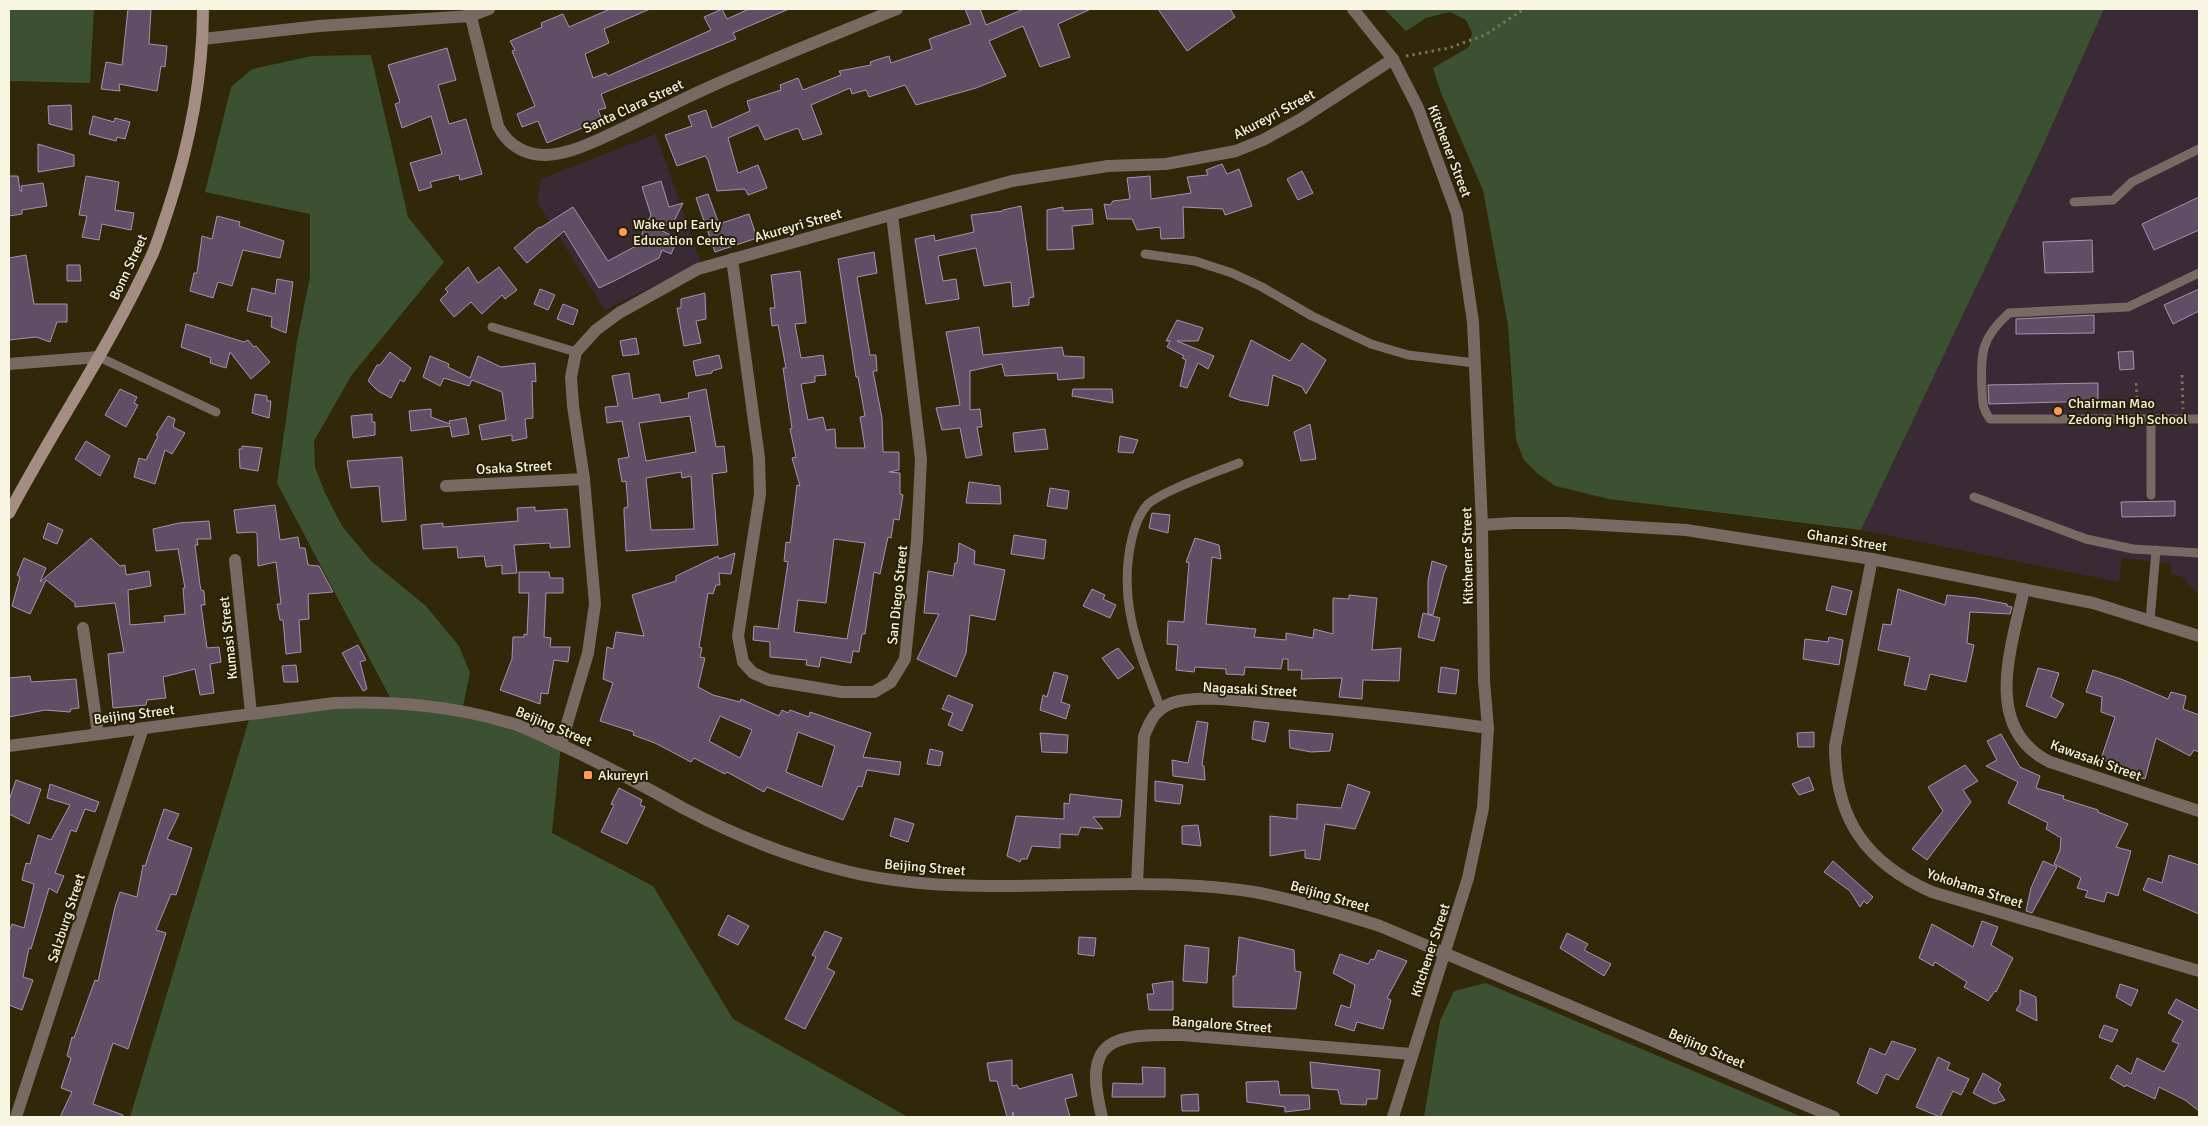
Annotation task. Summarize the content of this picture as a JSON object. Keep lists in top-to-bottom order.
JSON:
{
  "streets": {
    "street": [
      "Santa Clara Street",
      "Akureyri Street",
      "Kitchener Street",
      "Bonn Street",
      "Osaka Street",
      "Ghanzi Street",
      "San Diego Street",
      "Kumasi Street",
      "Nagasaki Street",
      "Beijing Street",
      "Kawasaki Street",
      "Yokohama Street",
      "Salzburg Street",
      "Bangalore Street"
    ]
  },
  "crossings": [
    ["Akureyri Street", "Kitchener Street"],
    ["Akureyri Street", "San Diego Street"],
    ["Kitchener Street", "Ghanzi Street"],
    ["Kitchener Street", "Nagasaki Street"],
    ["Kitchener Street", "Beijing Street"],
    ["Kitchener Street", "Bangalore Street"],
    ["Ghanzi Street", "Kawasaki Street"],
    ["Ghanzi Street", "Yokohama Street"],
    ["Kumasi Street", "Beijing Street"],
    ["Beijing Street", "Salzburg Street"]
  ],
  "places": {
    "other": ["Wake up! Early Education Centre", "Chairman Mao Zedong High School"],
    "transit": ["Akureyri"]
  }
}
